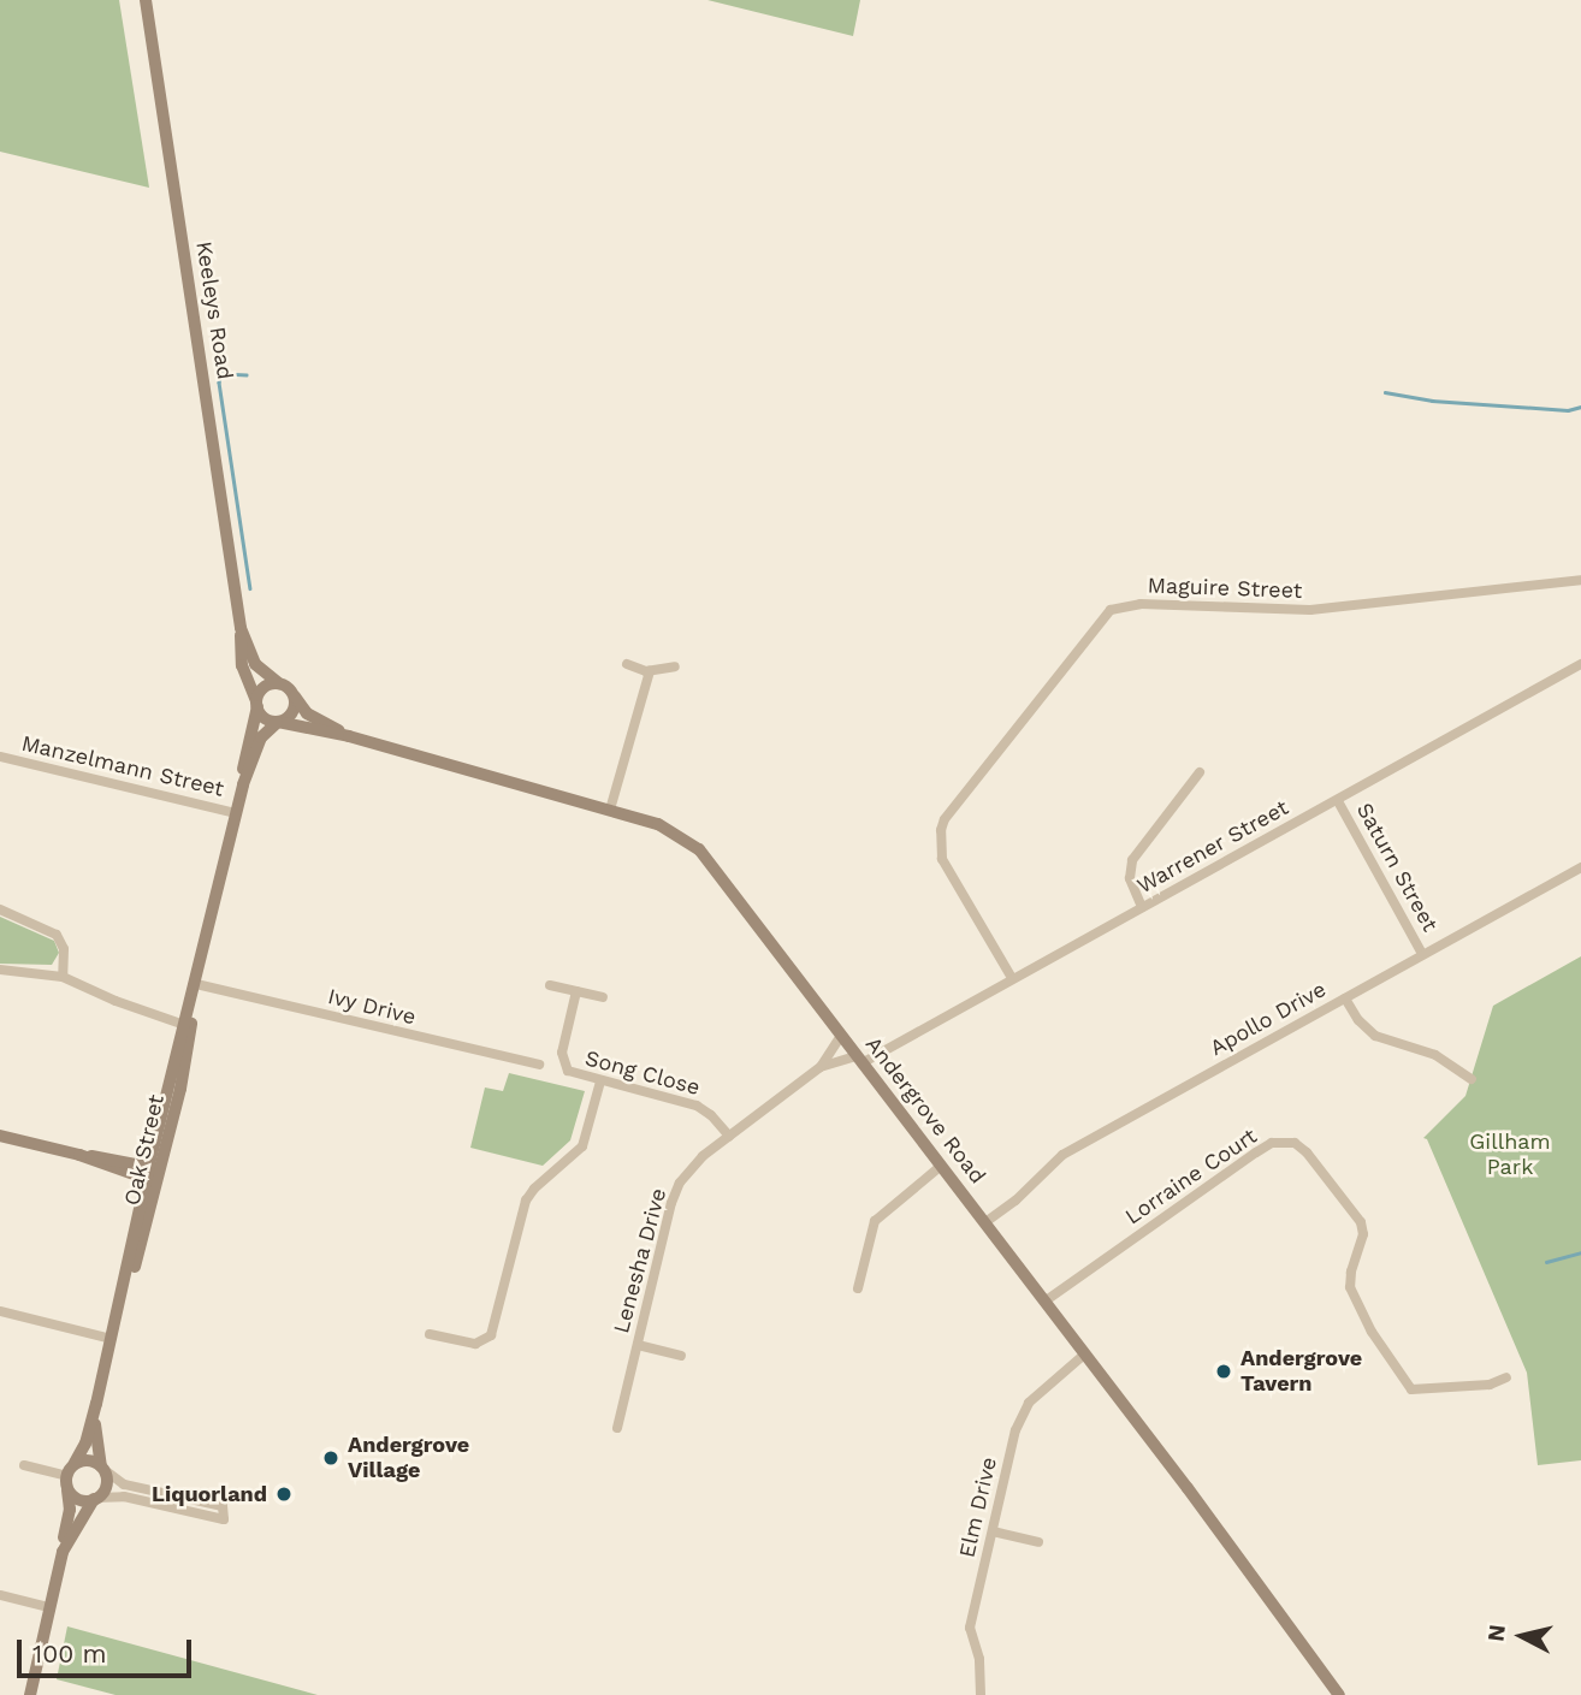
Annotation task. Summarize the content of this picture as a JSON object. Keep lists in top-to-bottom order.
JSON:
{
  "streets": {
    "street": [
      "Keeleys Road",
      "Maguire Street",
      "Manzelmann Street",
      "Warrener Street",
      "Saturn Street",
      "Ivy Drive",
      "Apollo Drive",
      "Song Close",
      "Andergrove Road",
      "Oak Street",
      "Lorraine Court",
      "Lenesha Drive",
      "Elm Drive"
    ]
  },
  "crossings": [
    ["Keeleys Road", "Andergrove Road"],
    ["Keeleys Road", "Oak Street"],
    ["Maguire Street", "Warrener Street"],
    ["Manzelmann Street", "Oak Street"],
    ["Warrener Street", "Saturn Street"],
    ["Warrener Street", "Andergrove Road"],
    ["Warrener Street", "Lenesha Drive"],
    ["Saturn Street", "Apollo Drive"],
    ["Ivy Drive", "Oak Street"],
    ["Apollo Drive", "Andergrove Road"],
    ["Song Close", "Lenesha Drive"],
    ["Andergrove Road", "Oak Street"],
    ["Andergrove Road", "Lorraine Court"],
    ["Andergrove Road", "Lenesha Drive"],
    ["Andergrove Road", "Elm Drive"]
  ],
  "parks": ["Gillham Park"],
  "places": ["Andergrove Tavern", "Andergrove Village", "Liquorland"],
  "scale_bar": "100 m",
  "north": "left"
}
